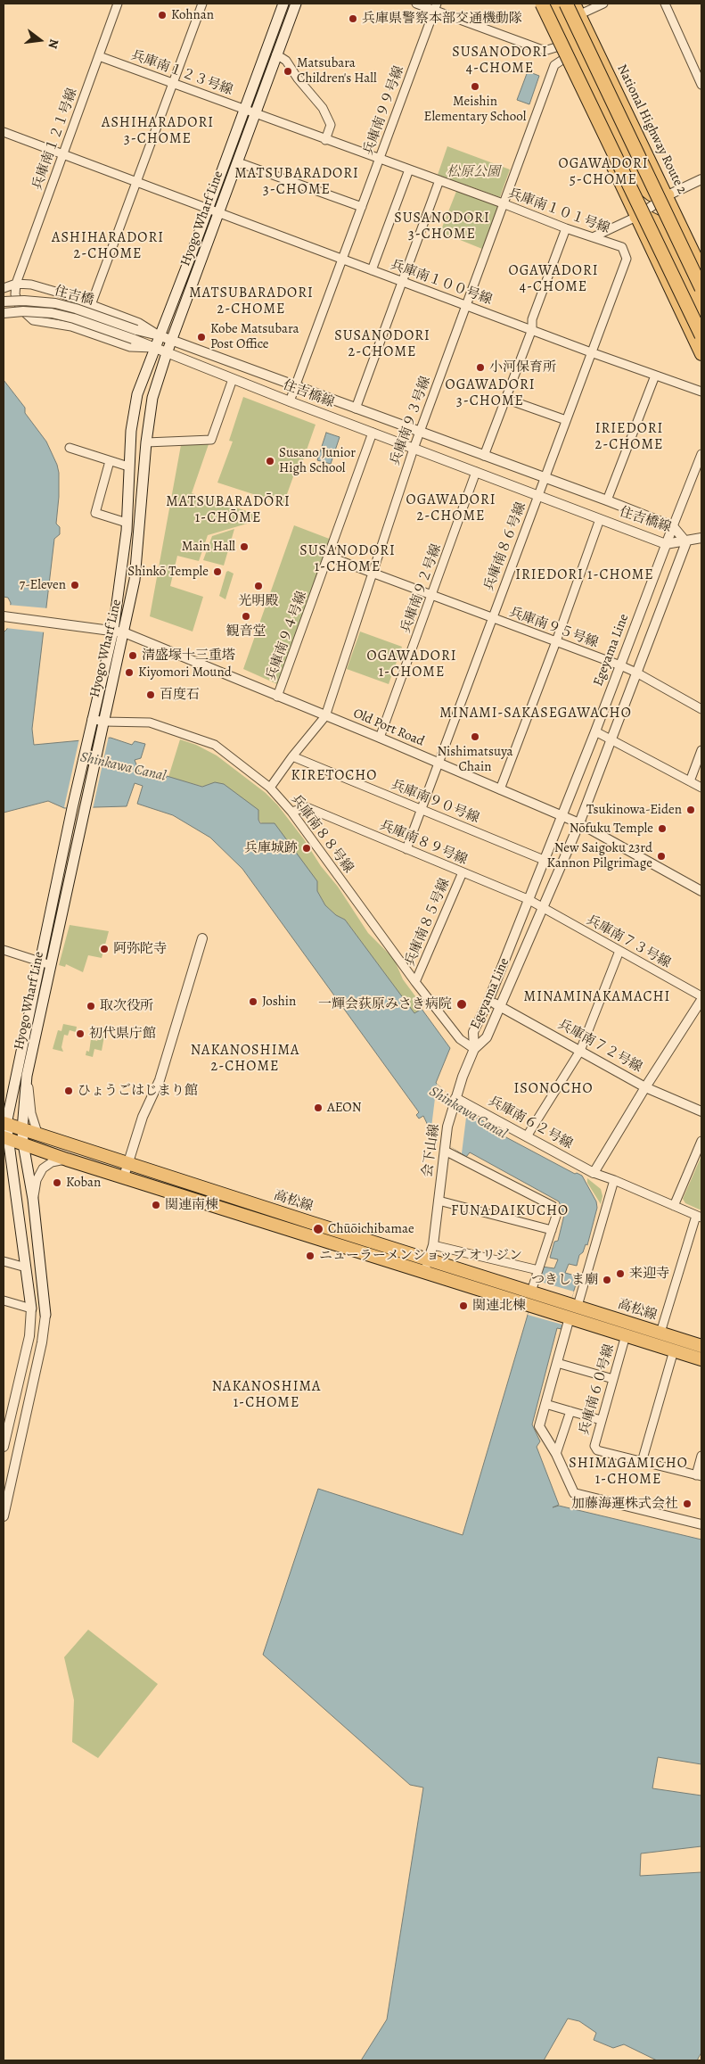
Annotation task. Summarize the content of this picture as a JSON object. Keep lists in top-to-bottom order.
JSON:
{
  "streets": {
    "main road": ["National Highway Route 2", "Hyogo Wharf Line", "高松線"],
    "street": [
      "兵庫南１２３号線",
      "兵庫南９９号線",
      "兵庫南１２１号線",
      "兵庫南１０１号線",
      "兵庫南１００号線",
      "住吉橋",
      "住吉橋線",
      "兵庫南９３号線",
      "兵庫南８６号線",
      "兵庫南９２号線",
      "兵庫南９５号線",
      "兵庫南９４号線",
      "Egeyama Line",
      "Old Port Road",
      "兵庫南９０号線",
      "兵庫南８８号線",
      "兵庫南８９号線",
      "兵庫南８５号線",
      "兵庫南７３号線",
      "兵庫南７２号線",
      "兵庫南６２号線",
      "会下山線",
      "兵庫南６０号線"
    ]
  },
  "crossings": [
    ["兵庫南１２３号線", "兵庫南１２１号線"],
    ["兵庫南１２３号線", "兵庫南１０１号線"],
    ["兵庫南１２３号線", "Hyogo Wharf Line"],
    ["兵庫南９９号線", "兵庫南１０１号線"],
    ["兵庫南９９号線", "兵庫南１００号線"],
    ["兵庫南９９号線", "住吉橋線"],
    ["兵庫南１２１号線", "兵庫南１００号線"],
    ["兵庫南１０１号線", "Hyogo Wharf Line"],
    ["兵庫南１０１号線", "兵庫南９３号線"],
    ["兵庫南１０１号線", "兵庫南８６号線"],
    ["Hyogo Wharf Line", "兵庫南１００号線"],
    ["Hyogo Wharf Line", "住吉橋"],
    ["Hyogo Wharf Line", "住吉橋線"],
    ["Hyogo Wharf Line", "Old Port Road"],
    ["Hyogo Wharf Line", "兵庫南８８号線"],
    ["Hyogo Wharf Line", "高松線"],
    ["兵庫南１００号線", "兵庫南９３号線"],
    ["兵庫南１００号線", "兵庫南８６号線"],
    ["住吉橋", "住吉橋線"],
    ["住吉橋線", "兵庫南９３号線"],
    ["住吉橋線", "兵庫南８６号線"],
    ["住吉橋線", "兵庫南９２号線"],
    ["住吉橋線", "兵庫南９４号線"],
    ["住吉橋線", "Egeyama Line"],
    ["兵庫南９３号線", "兵庫南９５号線"],
    ["兵庫南９３号線", "Old Port Road"],
    ["兵庫南８６号線", "兵庫南９５号線"],
    ["兵庫南８６号線", "Old Port Road"],
    ["兵庫南８６号線", "兵庫南９０号線"],
    ["兵庫南８６号線", "兵庫南８９号線"],
    ["兵庫南９２号線", "兵庫南９５号線"],
    ["兵庫南９２号線", "Old Port Road"],
    ["兵庫南９５号線", "兵庫南９４号線"],
    ["兵庫南９５号線", "Egeyama Line"],
    ["兵庫南９４号線", "Old Port Road"],
    ["Egeyama Line", "Old Port Road"],
    ["Egeyama Line", "兵庫南９０号線"],
    ["Egeyama Line", "兵庫南８８号線"],
    ["Egeyama Line", "兵庫南８９号線"],
    ["Egeyama Line", "兵庫南７３号線"],
    ["Egeyama Line", "兵庫南７２号線"],
    ["Egeyama Line", "会下山線"],
    ["兵庫南８８号線", "兵庫南８９号線"],
    ["兵庫南８８号線", "兵庫南８５号線"],
    ["兵庫南８８号線", "会下山線"],
    ["兵庫南８９号線", "兵庫南８５号線"],
    ["兵庫南８９号線", "兵庫南７３号線"],
    ["兵庫南６２号線", "会下山線"],
    ["会下山線", "高松線"],
    ["高松線", "兵庫南６０号線"]
  ],
  "districts": [
    "SUSANODORI 4-CHOME",
    "ASHIHARADORI 3-CHOME",
    "OGAWADORI 5-CHOME",
    "MATSUBARADORI 3-CHOME",
    "SUSANODORI 3-CHOME",
    "ASHIHARADORI 2-CHOME",
    "OGAWADORI 4-CHOME",
    "MATSUBARADORI 2-CHOME",
    "SUSANODORI 2-CHOME",
    "OGAWADORI 3-CHOME",
    "IRIEDORI 2-CHOME",
    "OGAWADORI 2-CHOME",
    "MATSUBARADŌRI 1-CHŌME",
    "SUSANODORI 1-CHOME",
    "IRIEDORI 1-CHOME",
    "OGAWADORI 1-CHOME",
    "MINAMI-SAKASEGAWACHO",
    "KIRETOCHO",
    "MINAMINAKAMACHI",
    "NAKANOSHIMA 2-CHOME",
    "ISONOCHO",
    "FUNADAIKUCHO",
    "NAKANOSHIMA 1-CHOME",
    "SHIMAGAMICHO 1-CHOME"
  ],
  "water": ["Shinkawa Canal"],
  "parks": ["松原公園"],
  "places": [
    "Kohnan",
    "兵庫県警察本部交通機動隊",
    "Matsubara Children's Hall",
    "Meishin Elementary School",
    "Kobe Matsubara Post Office",
    "小河保育所",
    "Susano Junior High School",
    "Main Hall",
    "Shinkō Temple",
    "7-Eleven",
    "光明殿",
    "観音堂",
    "清盛塚十三重塔",
    "Kiyomori Mound",
    "百度石",
    "Nishimatsuya Chain",
    "Tsukinowa-Eiden",
    "Nōfuku Temple",
    "兵庫城跡",
    "New Saigoku 23rd Kannon Pilgrimage",
    "阿弥陀寺",
    "Joshin",
    "一輝会荻原みさき病院",
    "取次役所",
    "初代県庁館",
    "ひょうごはじまり館",
    "AEON",
    "Koban",
    "関連南棟",
    "Chūōichibamae",
    "ニューラーメンショップ オリジン",
    "来迎寺",
    "つきしま廟",
    "関連北棟",
    "加藤海運株式会社"
  ],
  "north": "right"
}
